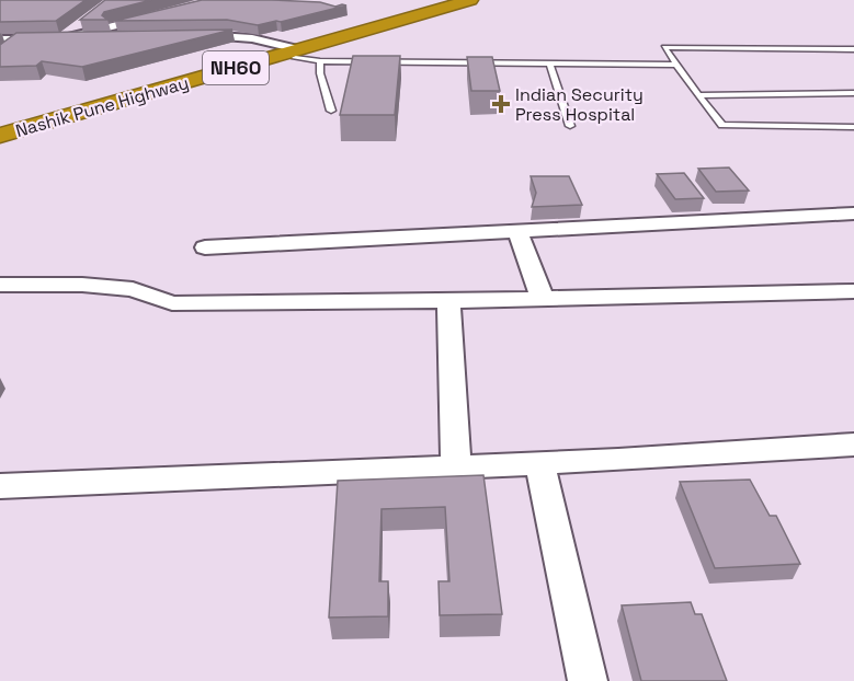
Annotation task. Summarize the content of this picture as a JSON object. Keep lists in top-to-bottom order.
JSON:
{
  "streets": {
    "highway": ["NH60", "Nashik Pune Highway"]
  },
  "places": {
    "health": ["Indian Security Press Hospital"]
  }
}
